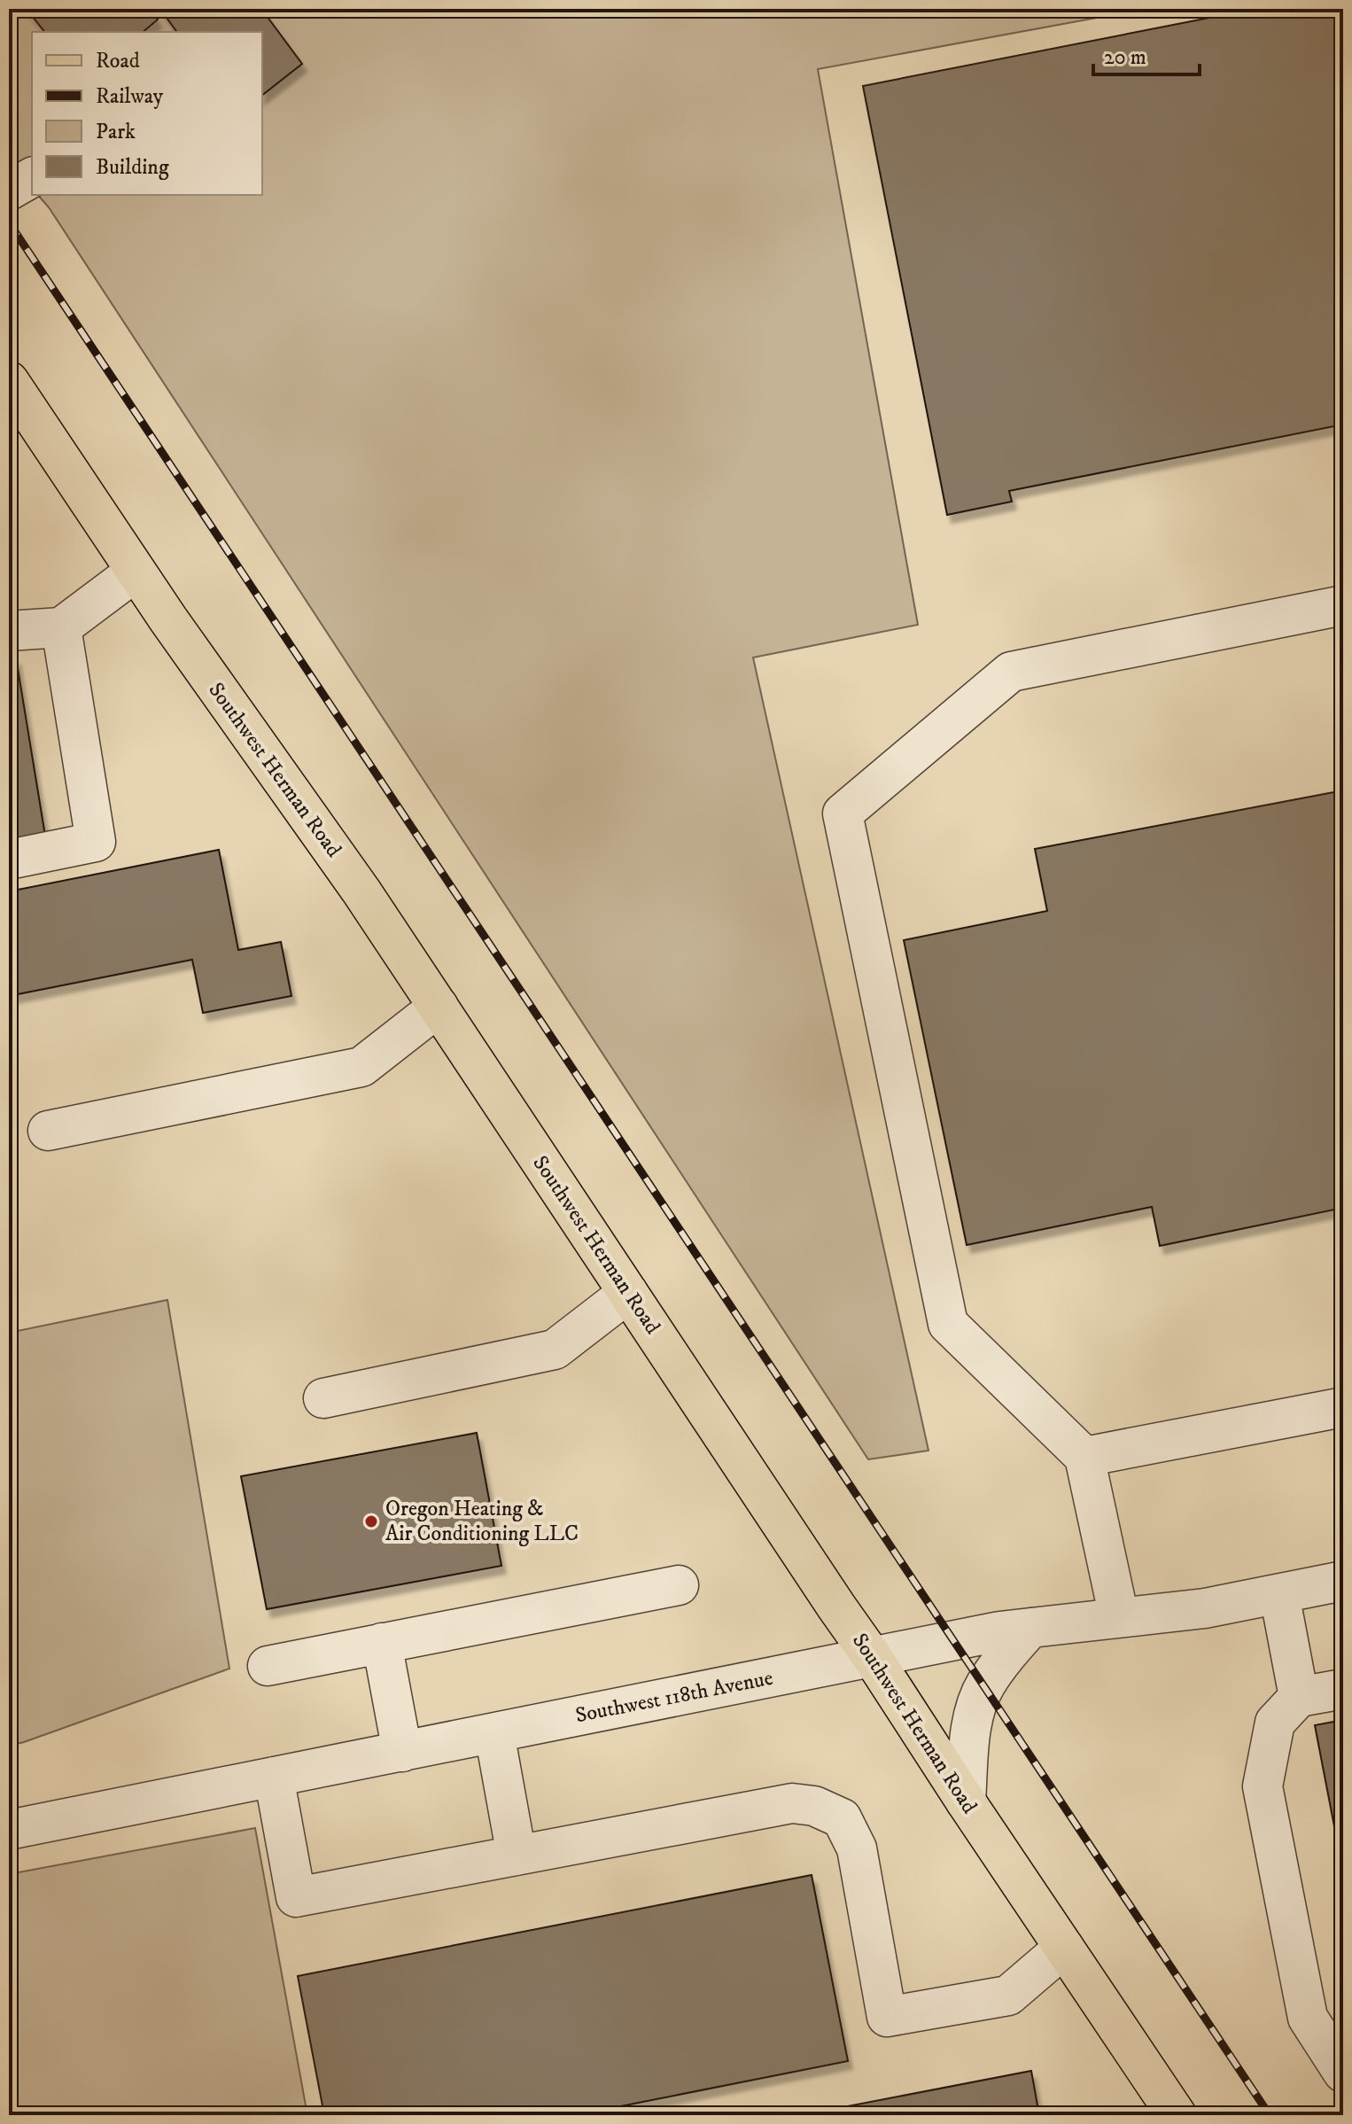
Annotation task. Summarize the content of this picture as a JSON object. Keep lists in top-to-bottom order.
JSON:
{
  "streets": {
    "main road": ["Southwest Herman Road"],
    "street": ["Southwest 118th Avenue"]
  },
  "crossings": [
    ["Southwest Herman Road", "Southwest 118th Avenue"]
  ],
  "places": ["Oregon Heating & Air Conditioning LLC"],
  "legend": [
    "Road",
    "Railway",
    "Park",
    "Building"
  ],
  "scale_bar": "20 m"
}
